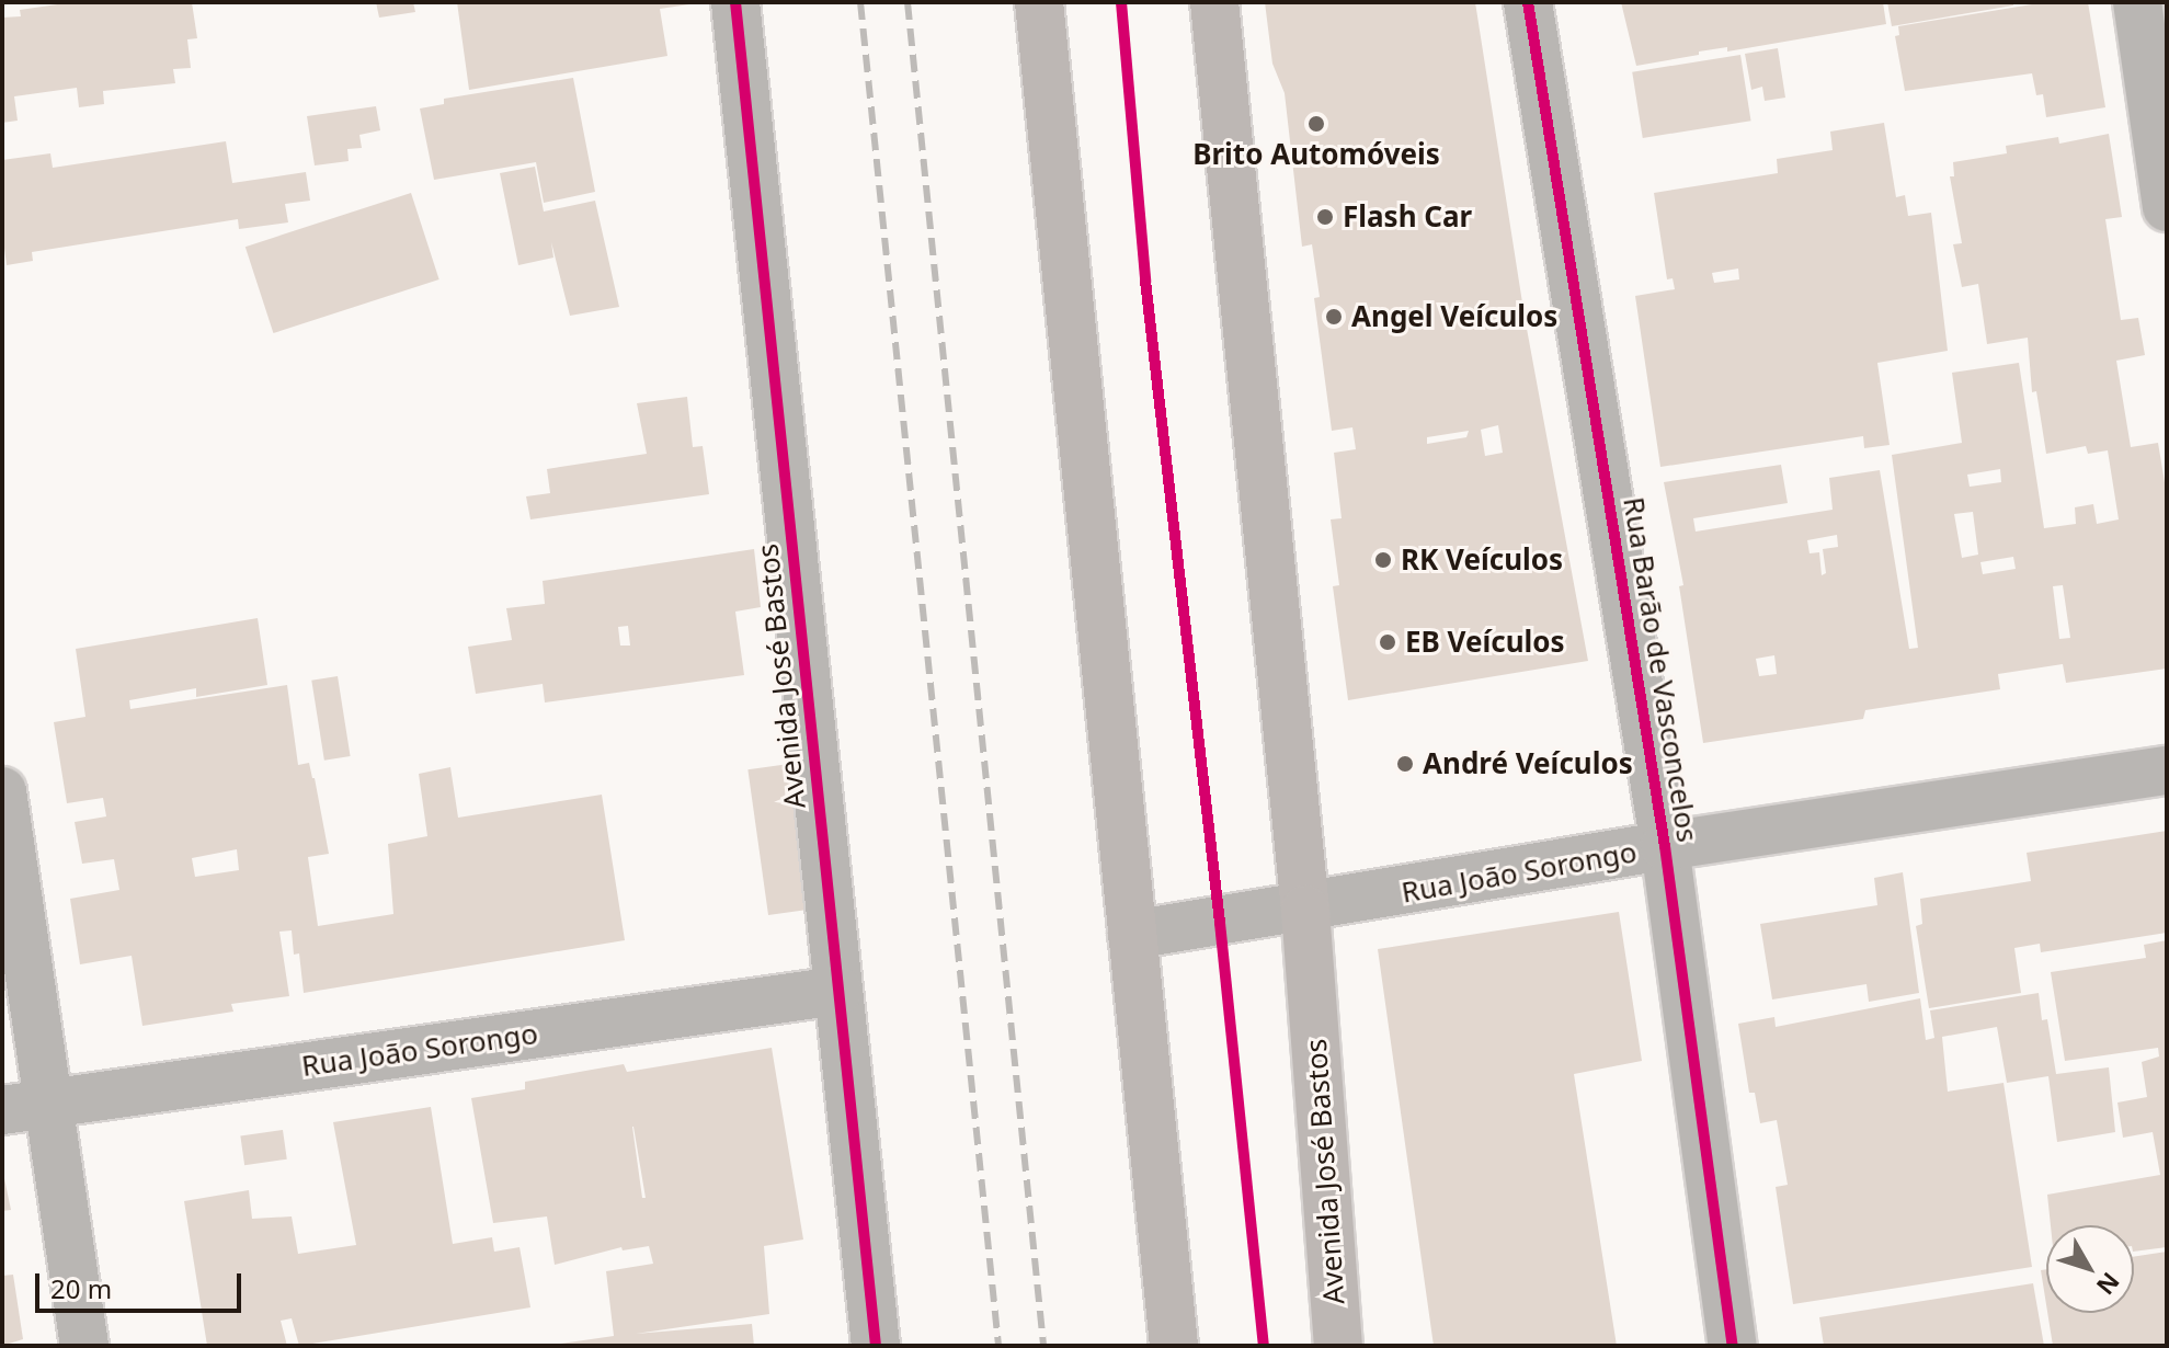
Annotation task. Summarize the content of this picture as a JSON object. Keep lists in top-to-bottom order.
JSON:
{
  "streets": {
    "main road": ["Avenida José Bastos"],
    "street": ["Rua Barão de Vasconcelos", "Rua João Sorongo"]
  },
  "crossings": [
    ["Rua Barão de Vasconcelos", "Rua João Sorongo"],
    ["Avenida José Bastos", "Rua João Sorongo"]
  ],
  "places": [
    "Brito Automóveis",
    "Flash Car",
    "Angel Veículos",
    "RK Veículos",
    "EB Veículos",
    "André Veículos"
  ],
  "scale_bar": "20 m",
  "north": "bottom right"
}
